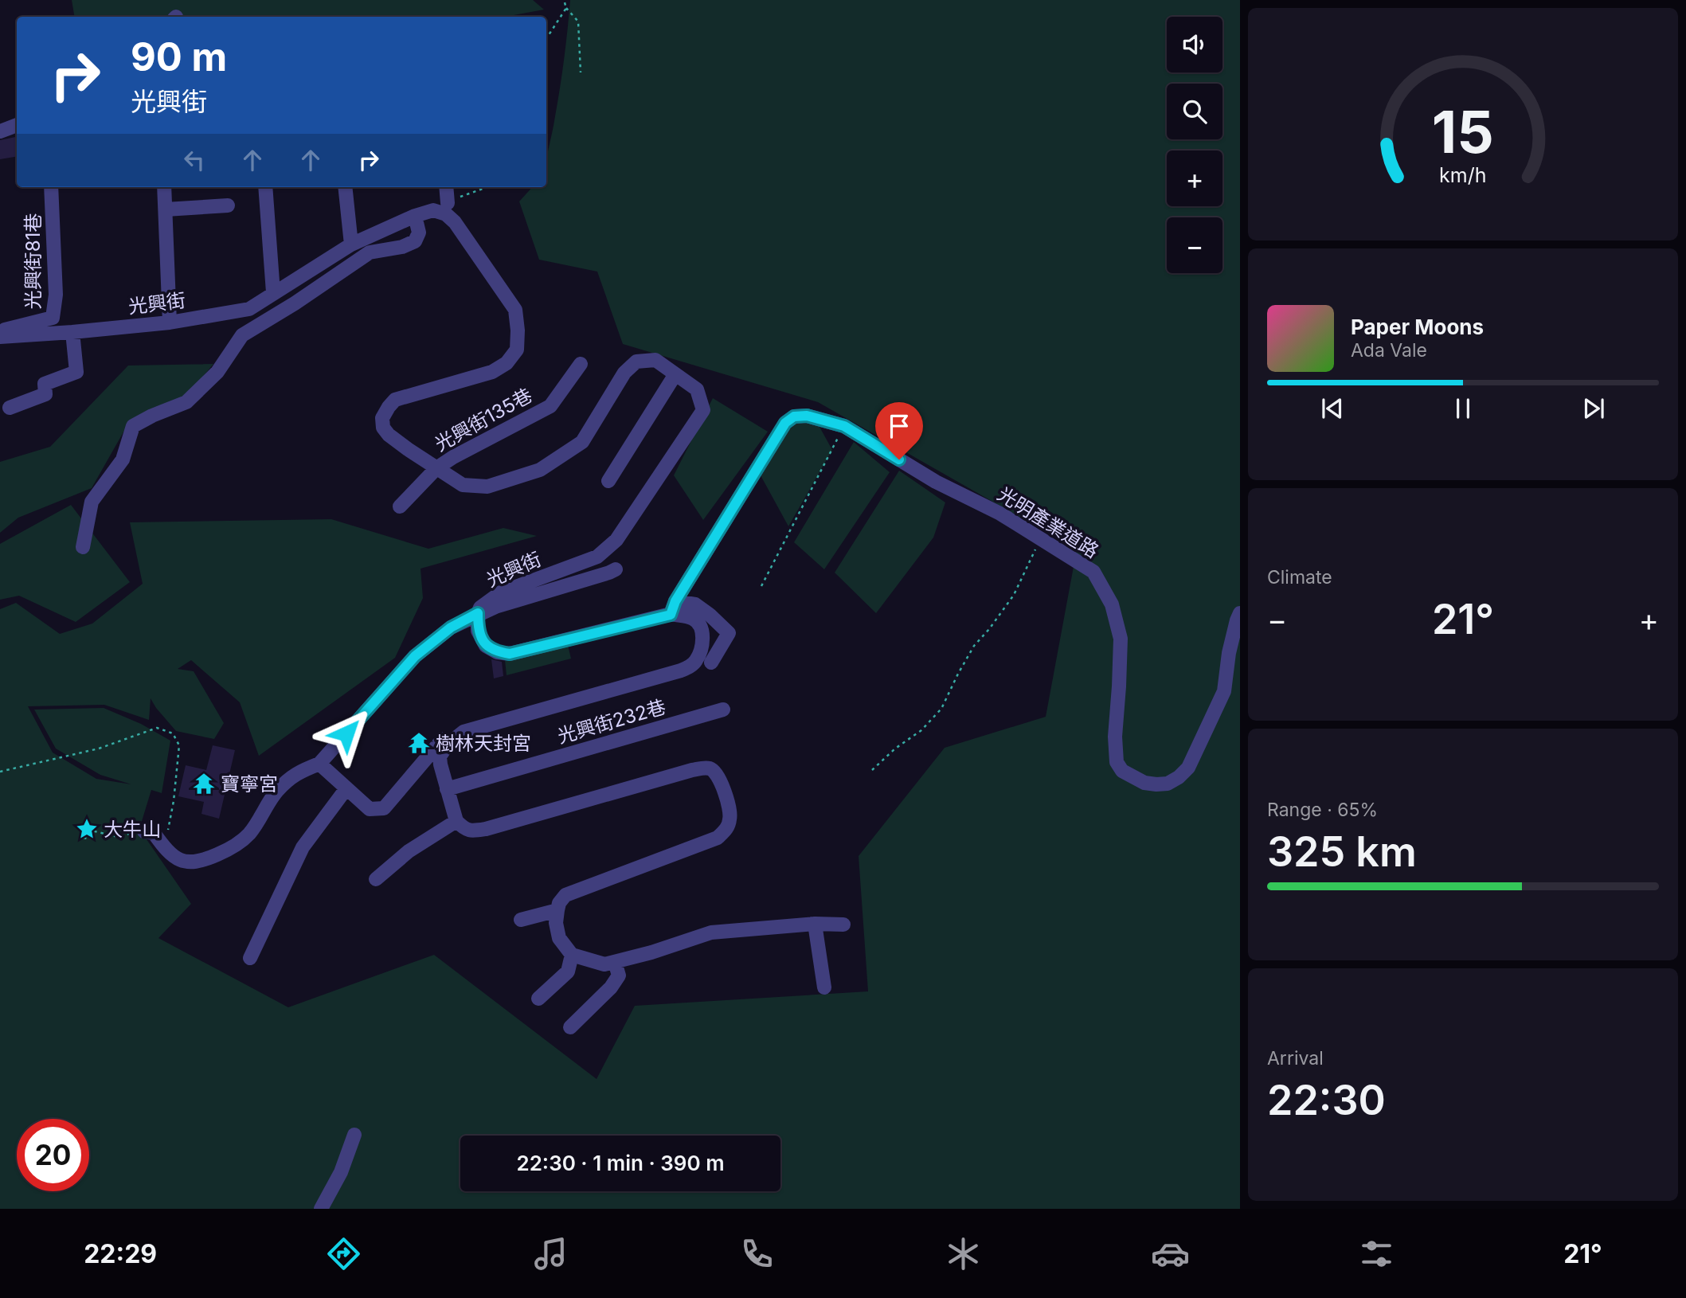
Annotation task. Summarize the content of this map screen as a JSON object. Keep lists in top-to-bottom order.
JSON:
{
  "streets": {
    "street": [
      "光興街81巷",
      "光興街",
      "光興街135巷",
      "光明產業道路",
      "光興街232巷"
    ]
  },
  "crossings": [
    ["光興街", "光興街135巷"],
    ["光興街", "光明產業道路"],
    ["光興街", "光興街232巷"]
  ],
  "places": {
    "temple": ["樹林天封宮", "寶寧宮"],
    "place": ["大牛山"]
  },
  "page": {
    "map_buttons": ["+", "−"],
    "turn": ["90 m", "光興街"],
    "song": ["Paper Moons", "Ada Vale"],
    "tile": [
      "Climate",
      ["Range · 65%", "325 km"],
      ["Arrival", "22:30"]
    ],
    "heat": ["−", "21°", "+"],
    "limit": "20",
    "trip": "22:30 · 1 min · 390 m",
    "tabs": ["22:29", "21°"],
    "gauge": ["15", "km/h"]
  }
}
